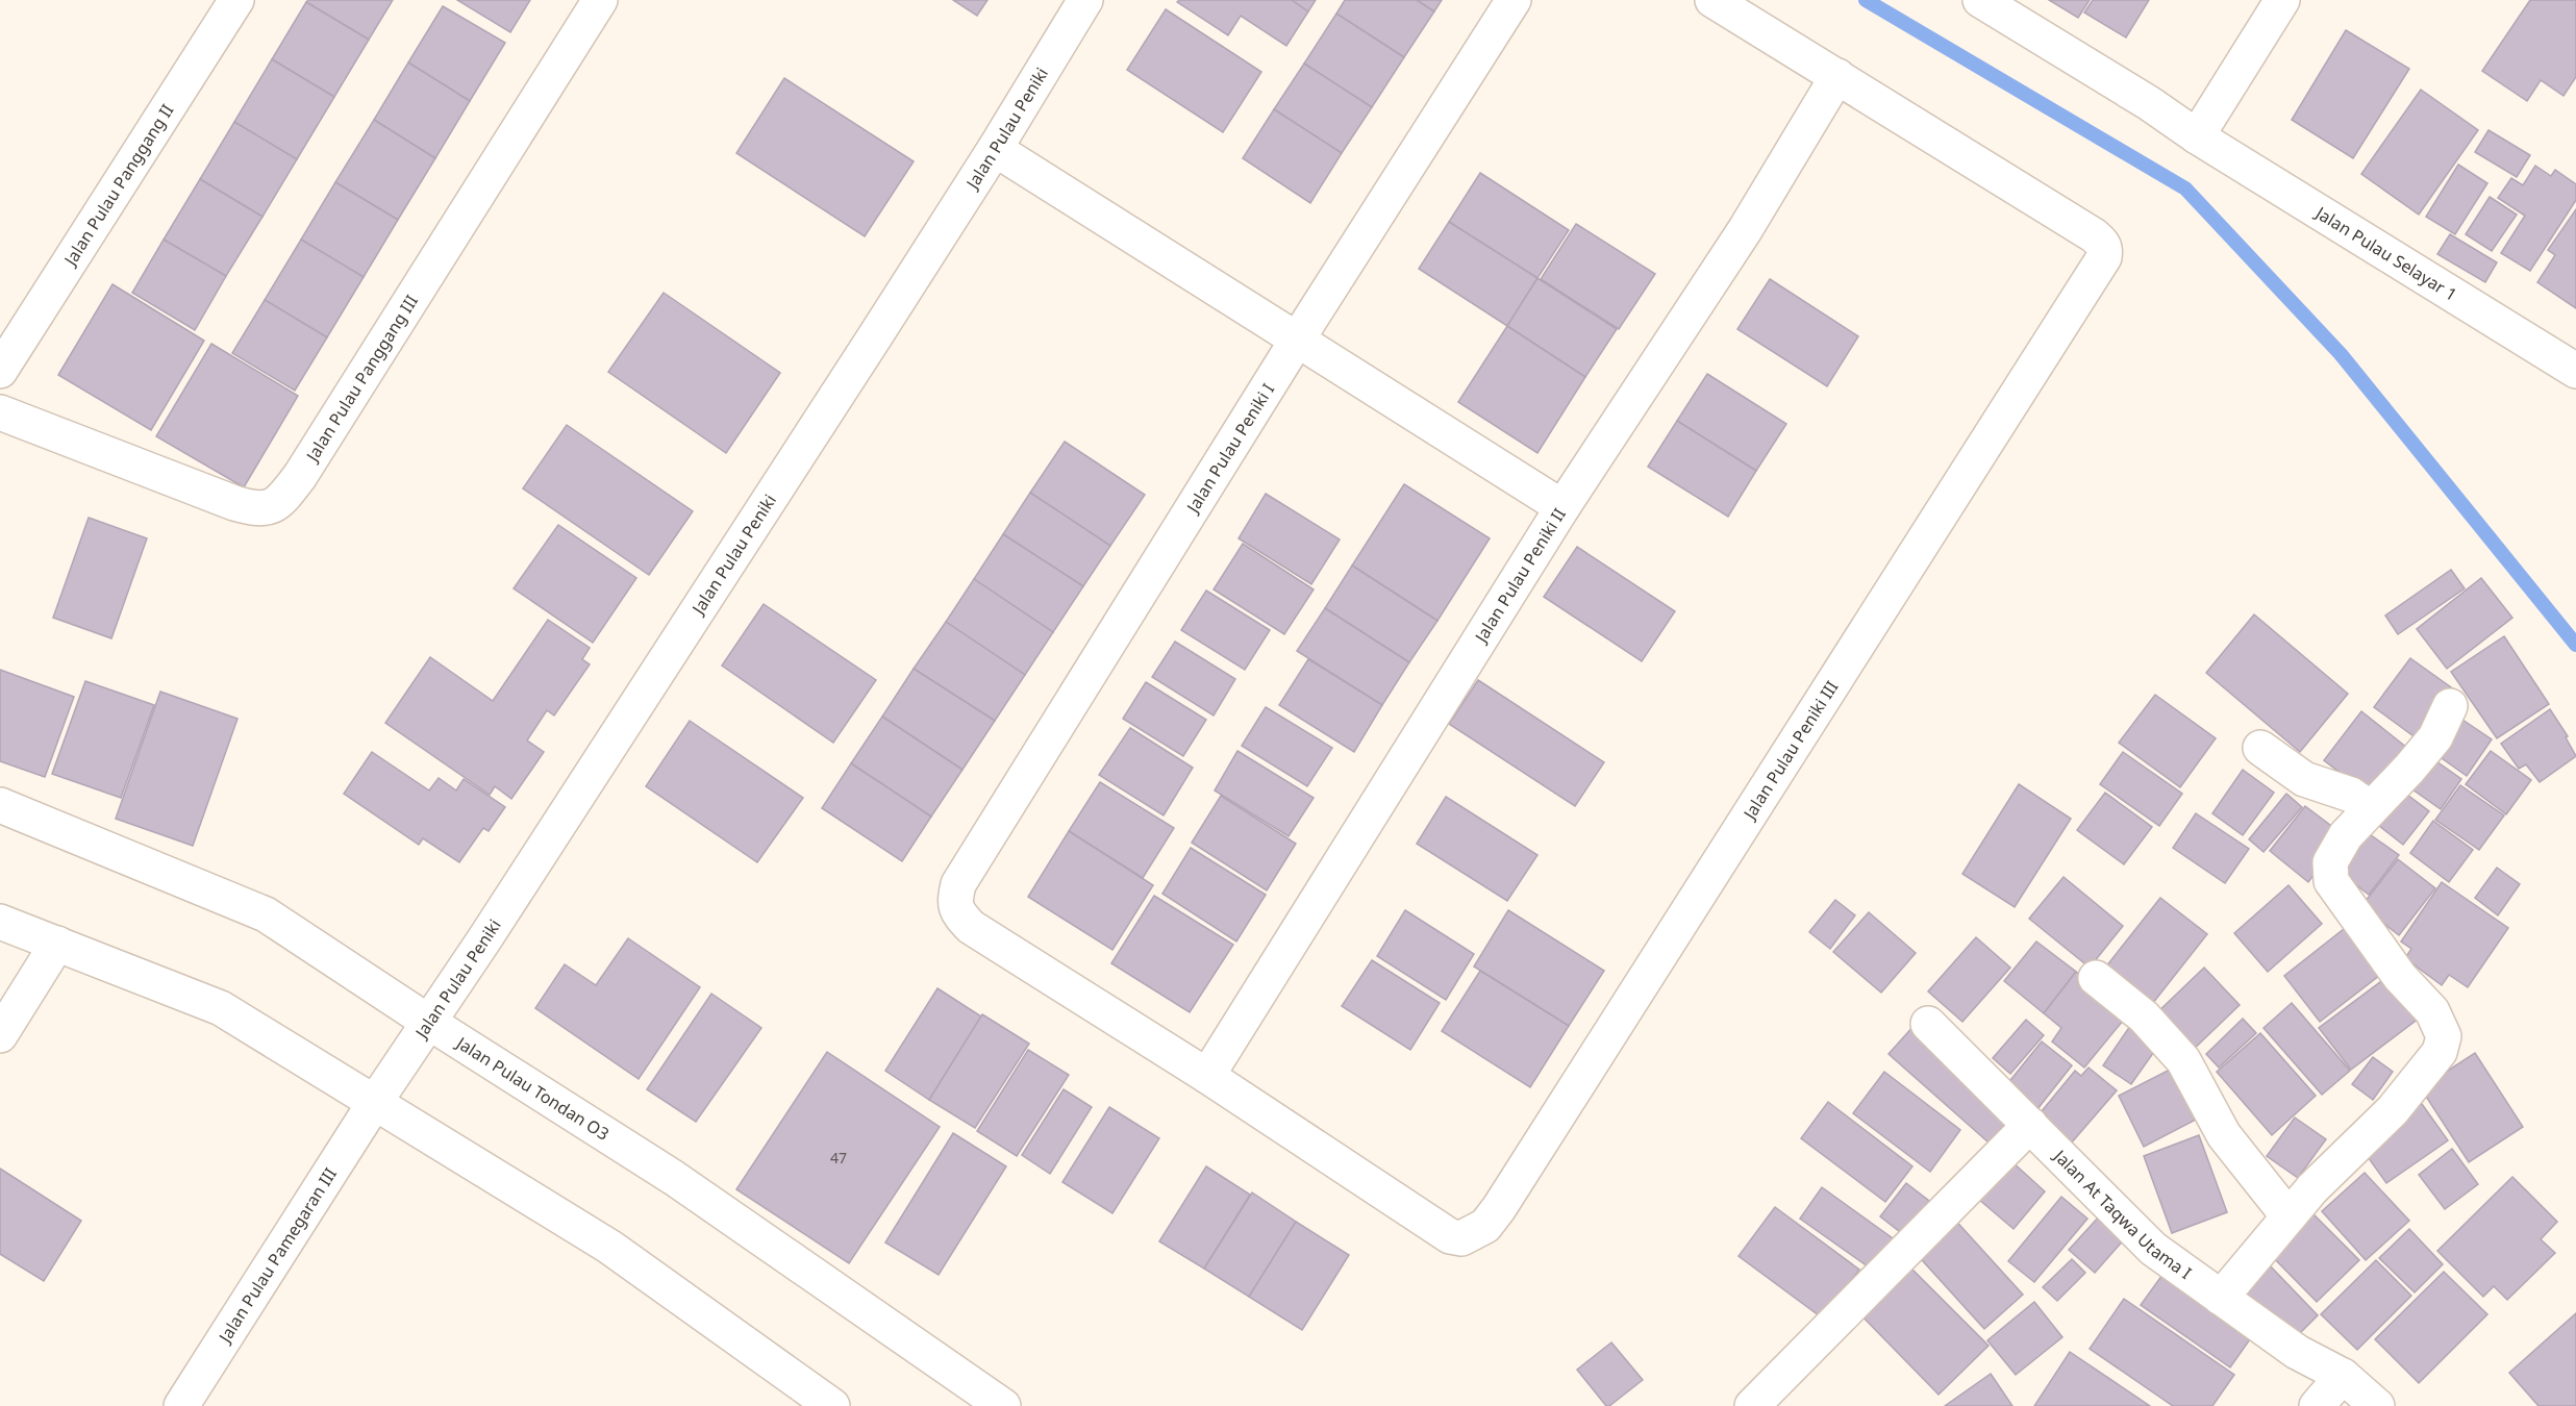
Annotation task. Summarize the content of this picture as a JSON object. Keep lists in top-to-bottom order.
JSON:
{
  "streets": {
    "street": [
      "Jalan Pulau Peniki",
      "Jalan Pulau Panggang II",
      "Jalan Pulau Selayar 1",
      "Jalan Pulau Panggang III",
      "Jalan Pulau Peniki I",
      "Jalan Pulau Peniki II",
      "Jalan Pulau Peniki III",
      "Jalan Pulau Tondan O3",
      "Jalan At Taqwa Utama I",
      "Jalan Pulau Pamegaran III"
    ]
  },
  "crossings": [
    ["Jalan Pulau Peniki", "Jalan Pulau Tondan O3"],
    ["Jalan Pulau Peniki", "Jalan Pulau Pamegaran III"],
    ["Jalan Pulau Peniki I", "Jalan Pulau Peniki II"],
    ["Jalan Pulau Peniki I", "Jalan Pulau Peniki III"],
    ["Jalan Pulau Peniki II", "Jalan Pulau Peniki III"]
  ],
  "house_numbers": ["47"]
}
